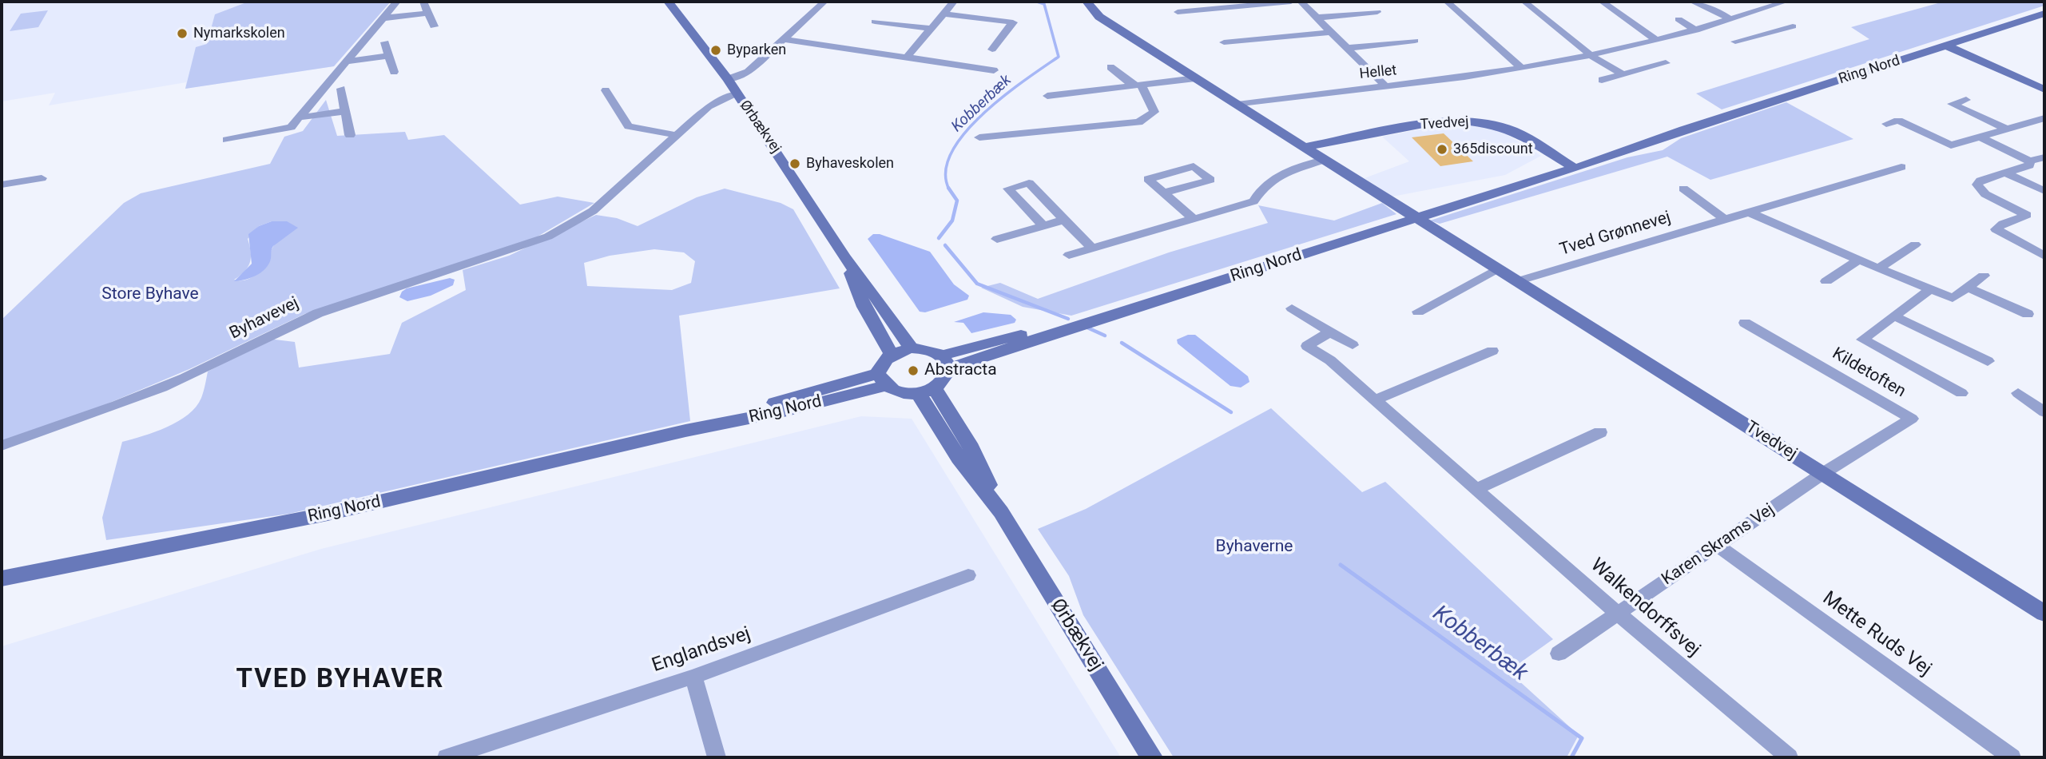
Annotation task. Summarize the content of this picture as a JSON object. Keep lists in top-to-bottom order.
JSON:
{
  "streets": {
    "street": [
      "Ring Nord",
      "Hellet",
      "Tvedvej",
      "Ørbækvej",
      "Tved Grønnevej",
      "Byhavevej",
      "Kildetoften",
      "Karen Skrams Vej",
      "Walkendorffsvej",
      "Mette Ruds Vej",
      "Englandsvej"
    ]
  },
  "crossings": [
    ["Ring Nord", "Tvedvej"],
    ["Ring Nord", "Ørbækvej"],
    ["Hellet", "Tvedvej"],
    ["Tvedvej", "Tved Grønnevej"],
    ["Tvedvej", "Kildetoften"],
    ["Tvedvej", "Karen Skrams Vej"],
    ["Ørbækvej", "Byhavevej"],
    ["Kildetoften", "Karen Skrams Vej"],
    ["Karen Skrams Vej", "Walkendorffsvej"],
    ["Karen Skrams Vej", "Mette Ruds Vej"]
  ],
  "districts": ["TVED BYHAVER"],
  "water": ["Kobberbæk"],
  "parks": ["Store Byhave", "Byhaverne"],
  "places": [
    "Nymarkskolen",
    "Byparken",
    "365discount",
    "Byhaveskolen",
    "Abstracta"
  ]
}
